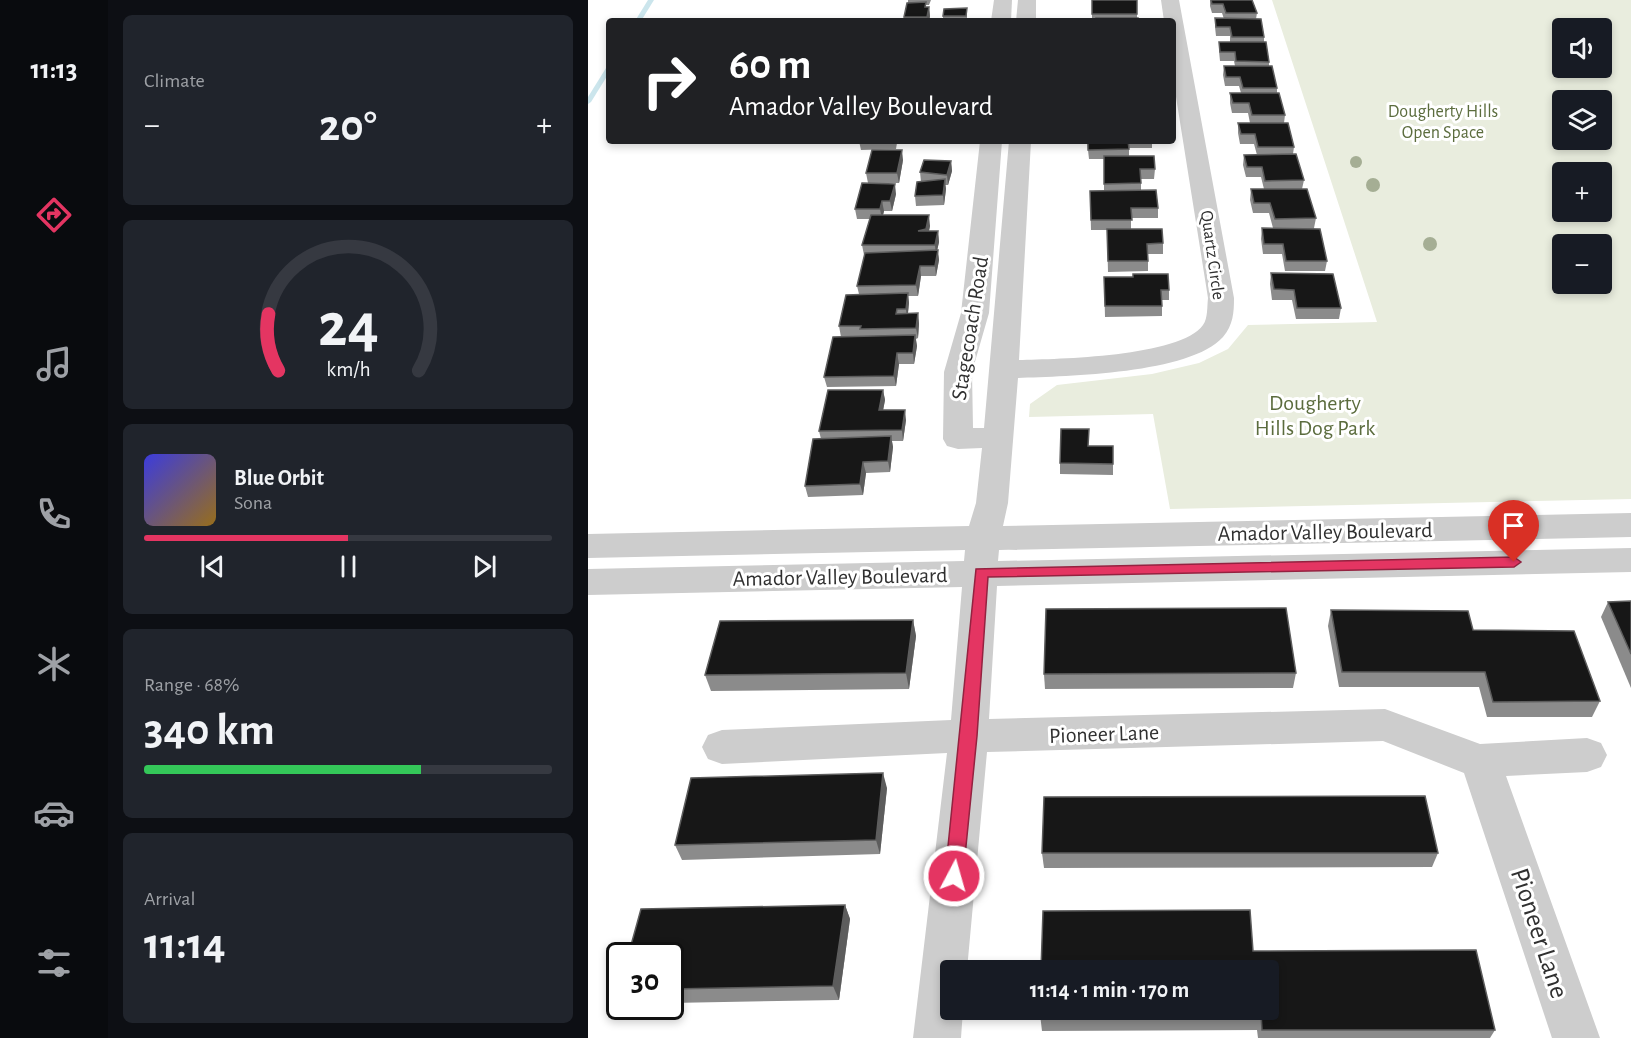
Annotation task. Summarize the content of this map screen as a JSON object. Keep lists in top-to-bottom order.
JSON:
{
  "streets": {
    "street": [
      "Quartz Circle",
      "Stagecoach Road",
      "Amador Valley Boulevard",
      "Pioneer Lane"
    ]
  },
  "crossings": [
    ["Quartz Circle", "Stagecoach Road"],
    ["Stagecoach Road", "Amador Valley Boulevard"],
    ["Stagecoach Road", "Pioneer Lane"]
  ],
  "parks": ["Dougherty Hills Open Space", "Dougherty Hills Dog Park"],
  "page": {
    "tabs": "11:13",
    "tile": [
      "Climate",
      ["Range · 68%", "340 km"],
      ["Arrival", "11:14"]
    ],
    "map_buttons": ["+", "−"],
    "turn": ["60 m", "Amador Valley Boulevard"],
    "heat": ["−", "20°", "+"],
    "song": ["Blue Orbit", "Sona"],
    "limit": "30",
    "trip": "11:14 · 1 min · 170 m",
    "gauge": ["24", "km/h"]
  }
}
